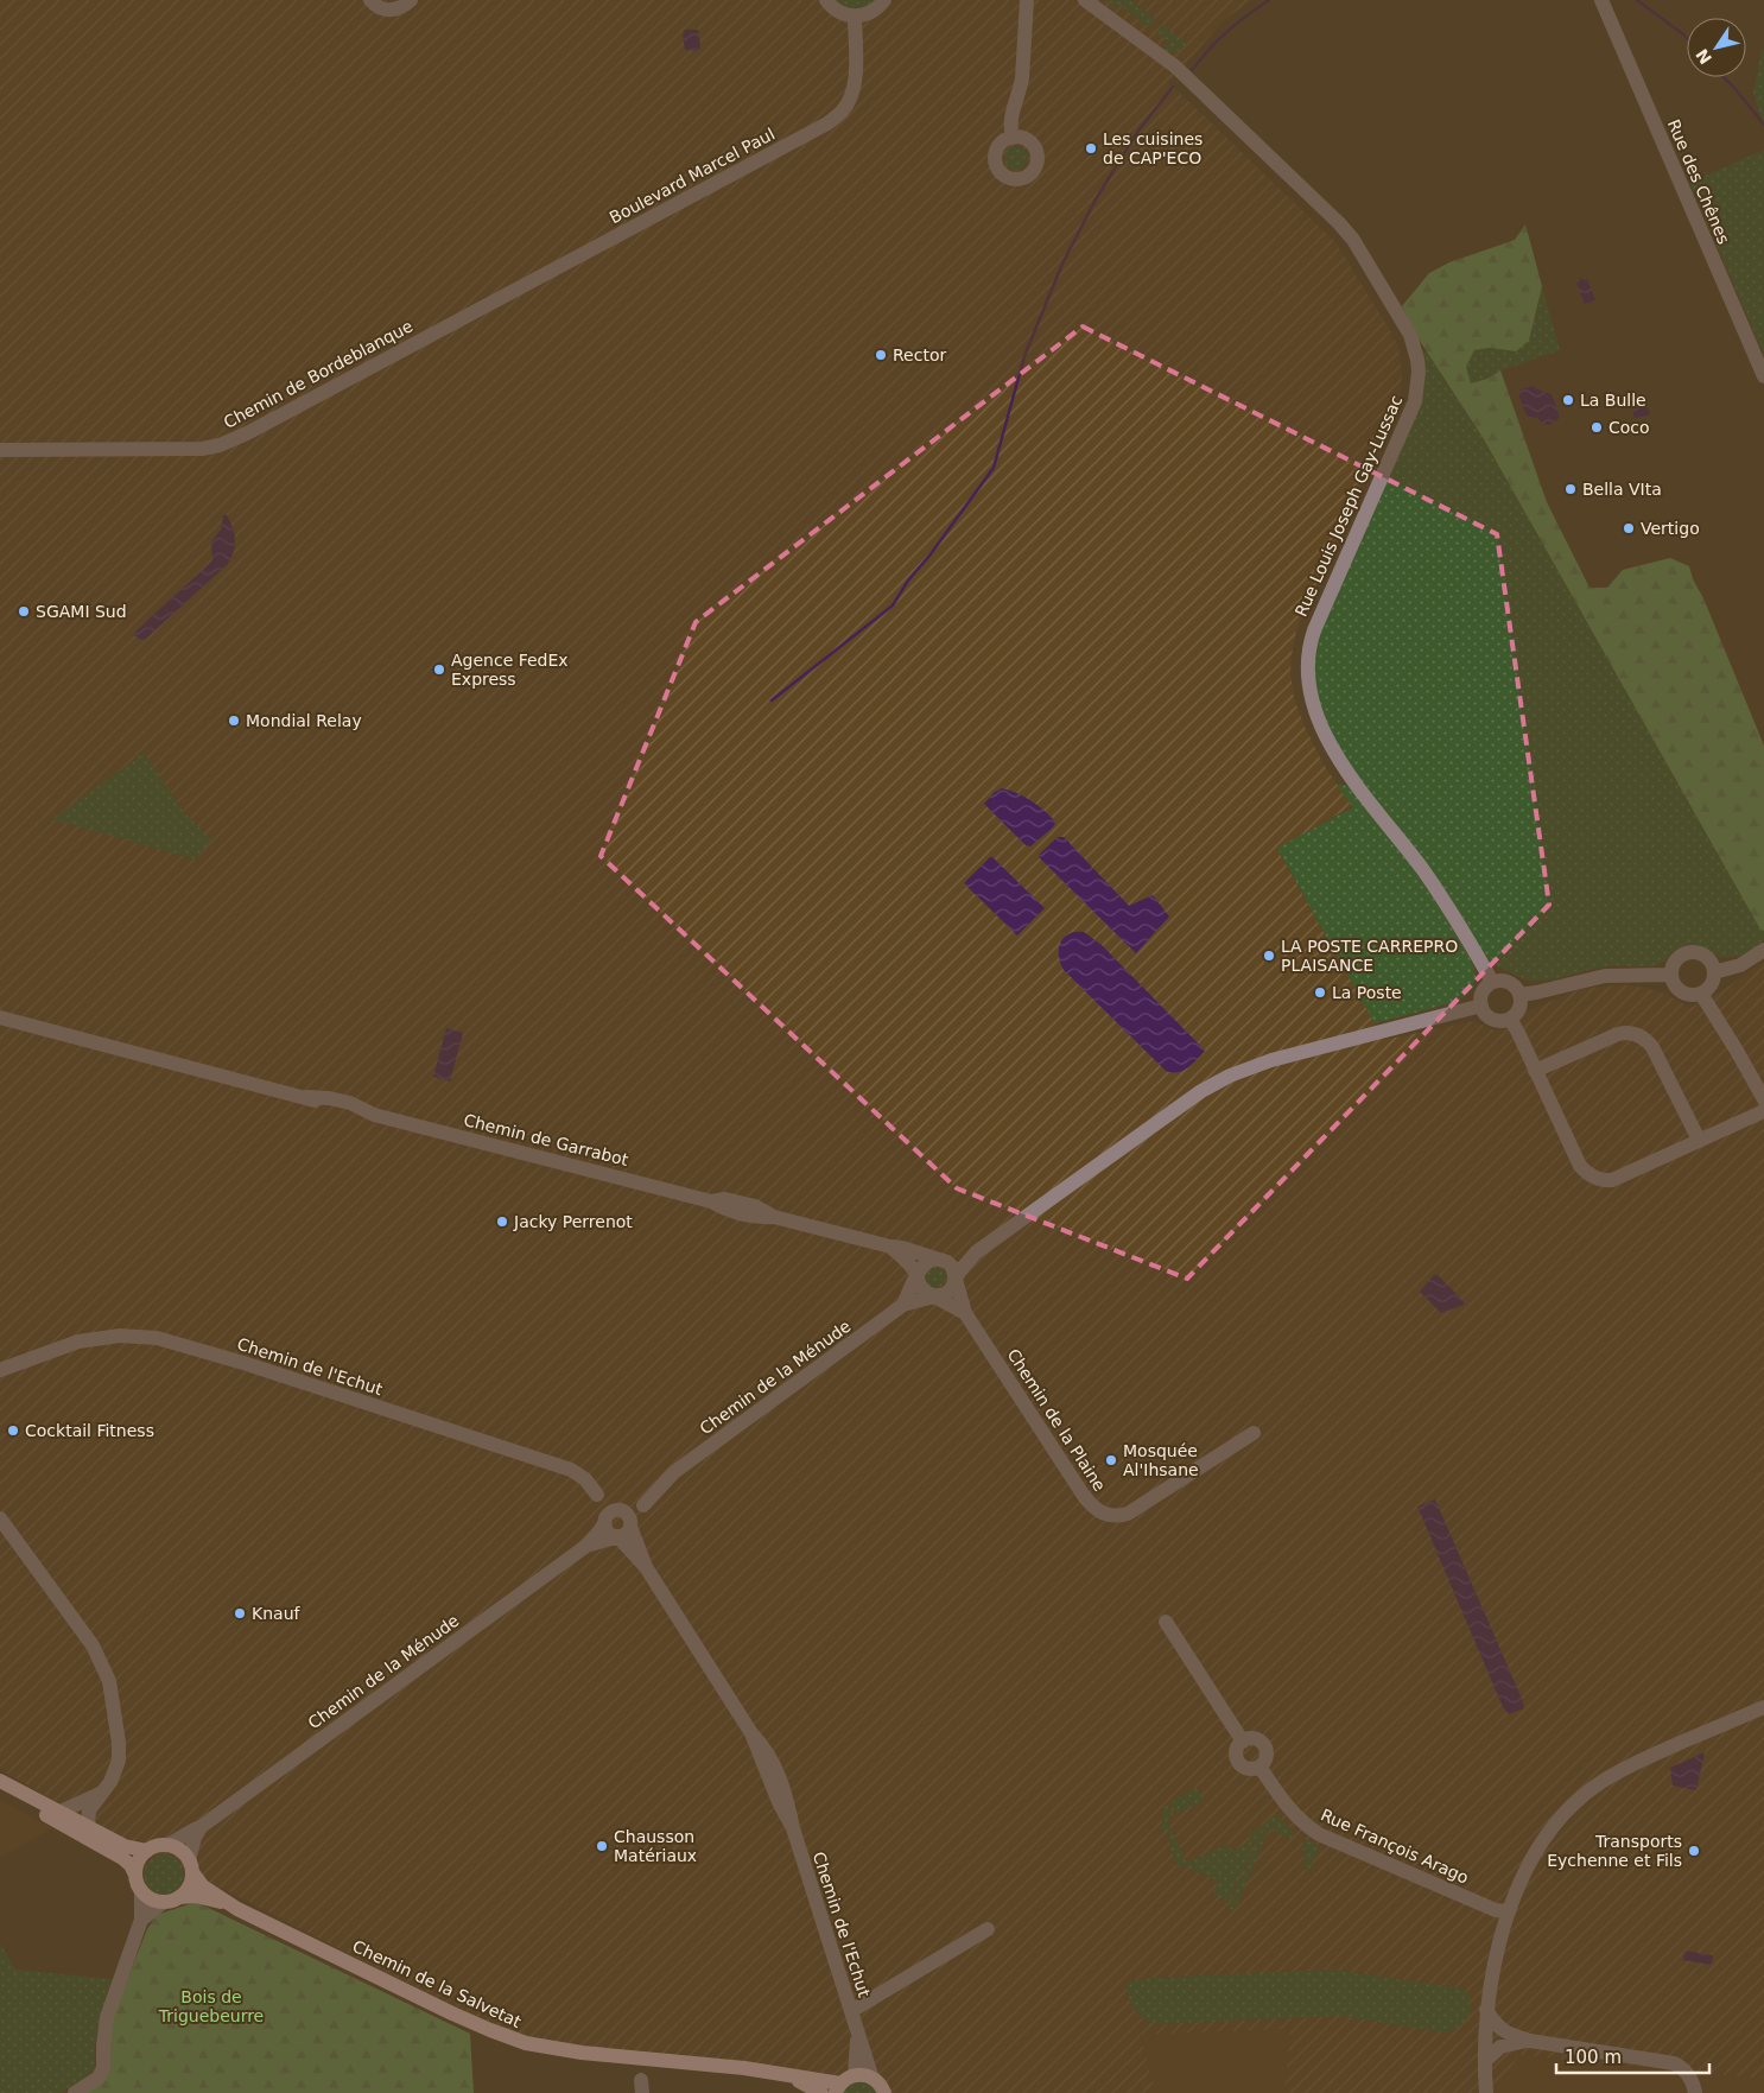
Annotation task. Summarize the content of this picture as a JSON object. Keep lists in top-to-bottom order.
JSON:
{
  "streets": {
    "main road": ["Chemin de la Salvetat"],
    "street": [
      "Boulevard Marcel Paul",
      "Rue des Chênes",
      "Chemin de Bordeblanque",
      "Rue Louis Joseph Gay-Lussac",
      "Chemin de Garrabot",
      "Chemin de l'Echut",
      "Chemin de la Ménude",
      "Chemin de la Plaine",
      "Rue François Arago"
    ]
  },
  "crossings": [
    ["Boulevard Marcel Paul", "Chemin de Bordeblanque"],
    ["Chemin de Garrabot", "Chemin de la Ménude"],
    ["Chemin de Garrabot", "Chemin de la Plaine"],
    ["Chemin de l'Echut", "Chemin de la Ménude"],
    ["Chemin de l'Echut", "Chemin de la Salvetat"],
    ["Chemin de la Ménude", "Chemin de la Plaine"],
    ["Chemin de la Ménude", "Chemin de la Salvetat"]
  ],
  "parks": ["Bois de Triguebeurre"],
  "places": [
    "Les cuisines de CAP'ECO",
    "Rector",
    "La Bulle",
    "Coco",
    "Bella VIta",
    "Vertigo",
    "SGAMI Sud",
    "Agence FedEx Express",
    "Mondial Relay",
    "LA POSTE CARREPRO PLAISANCE",
    "La Poste",
    "Jacky Perrenot",
    "Cocktail Fitness",
    "Mosquée Al'Ihsane",
    "Knauf",
    "Chausson Matériaux",
    "Transports Eychenne et Fils"
  ],
  "scale_bar": "100 m",
  "north": "bottom left"
}
